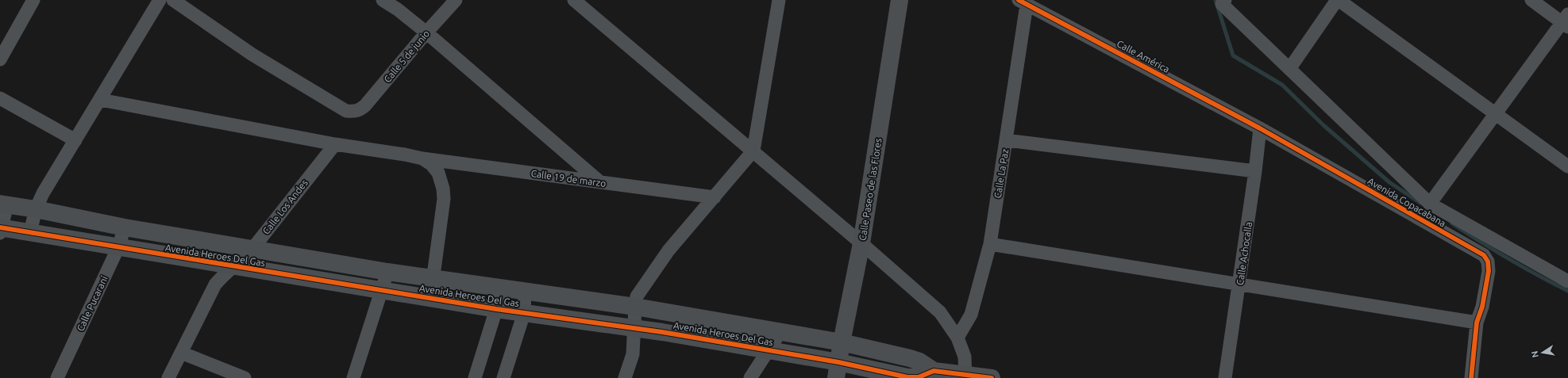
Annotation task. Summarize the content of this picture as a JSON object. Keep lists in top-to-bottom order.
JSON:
{
  "streets": {
    "street": [
      "Calle 5 de junio",
      "Calle América",
      "Calle La Paz",
      "Calle 19 de marzo",
      "Calle Paseo de las Flores",
      "Avenida Copacabana",
      "Calle Los Andes",
      "Calle Achocalla",
      "Avenida Heroes Del Gas",
      "Calle Pucarani"
    ]
  },
  "crossings": [
    ["Calle América", "Calle La Paz"],
    ["Calle América", "Avenida Copacabana"],
    ["Calle América", "Calle Achocalla"],
    ["Calle 19 de marzo", "Calle Los Andes"],
    ["Calle Paseo de las Flores", "Avenida Heroes Del Gas"],
    ["Avenida Copacabana", "Calle Achocalla"],
    ["Calle Los Andes", "Avenida Heroes Del Gas"],
    ["Avenida Heroes Del Gas", "Calle Pucarani"]
  ],
  "north": "left"
}
